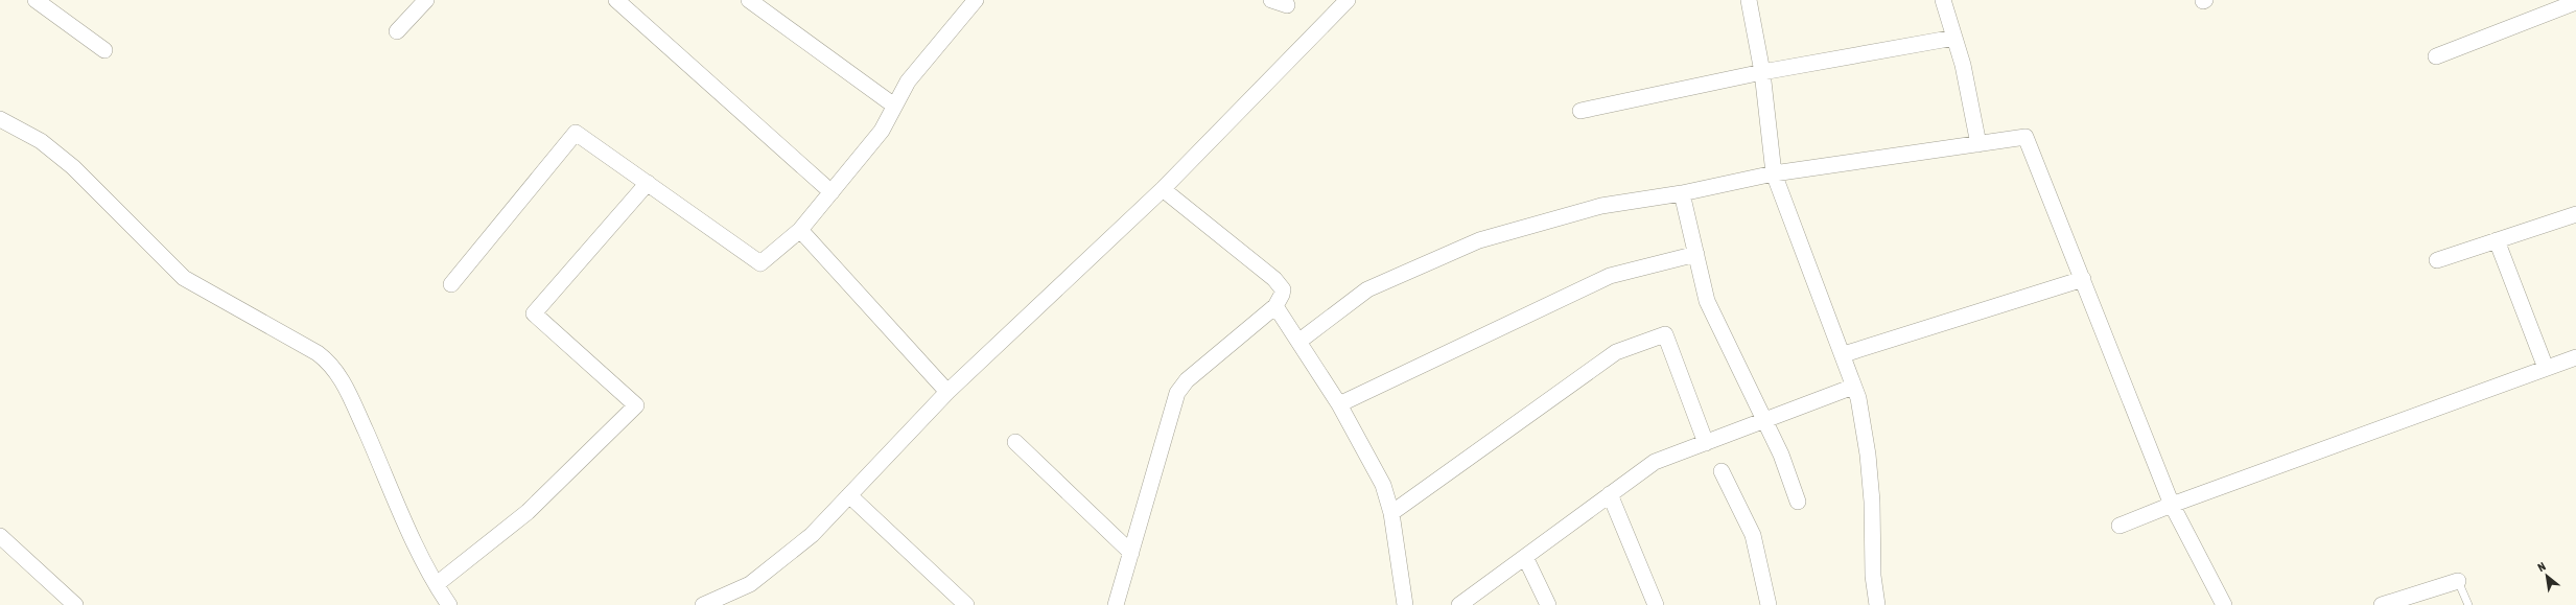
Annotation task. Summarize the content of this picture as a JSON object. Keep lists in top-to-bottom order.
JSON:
{
  "north": "top left"
}
